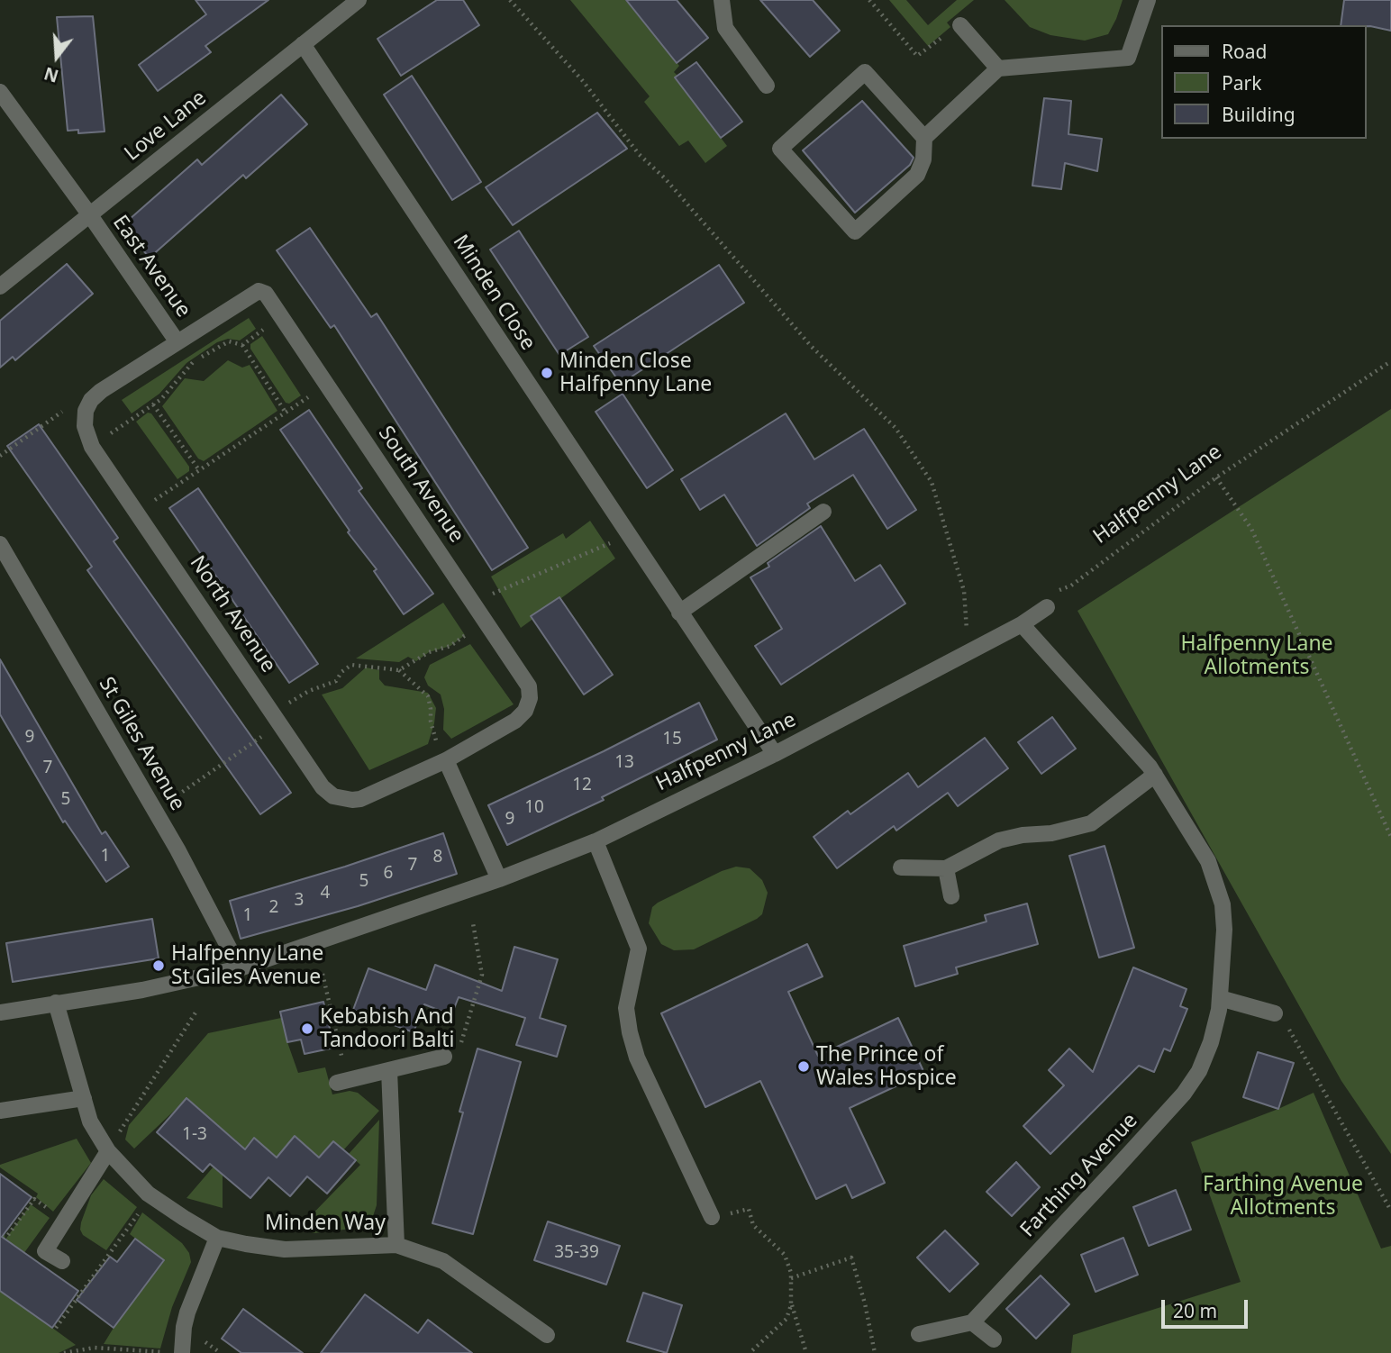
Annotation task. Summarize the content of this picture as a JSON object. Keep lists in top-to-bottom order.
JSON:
{
  "streets": {
    "street": [
      "Love Lane",
      "East Avenue",
      "Minden Close",
      "South Avenue",
      "Halfpenny Lane",
      "North Avenue",
      "St Giles Avenue",
      "Farthing Avenue",
      "Minden Way"
    ]
  },
  "crossings": [
    ["Love Lane", "East Avenue"],
    ["Love Lane", "Minden Close"],
    ["East Avenue", "South Avenue"],
    ["East Avenue", "North Avenue"],
    ["Minden Close", "Halfpenny Lane"],
    ["South Avenue", "North Avenue"],
    ["Halfpenny Lane", "St Giles Avenue"],
    ["Halfpenny Lane", "Farthing Avenue"],
    ["Halfpenny Lane", "Minden Way"]
  ],
  "parks": ["Halfpenny Lane Allotments", "Farthing Avenue Allotments"],
  "places": [
    "Minden Close Halfpenny Lane",
    "Halfpenny Lane St Giles Avenue",
    "Kebabish And Tandoori Balti",
    "The Prince of Wales Hospice"
  ],
  "house_numbers": [
    "9",
    "15",
    "13",
    "7",
    "12",
    "5",
    "10",
    "9",
    "1",
    "8",
    "7",
    "6",
    "5",
    "4",
    "3",
    "2",
    "1",
    "1-3",
    "35-39"
  ],
  "legend": ["Road", "Park", "Building"],
  "scale_bar": "20 m",
  "north": "bottom"
}
